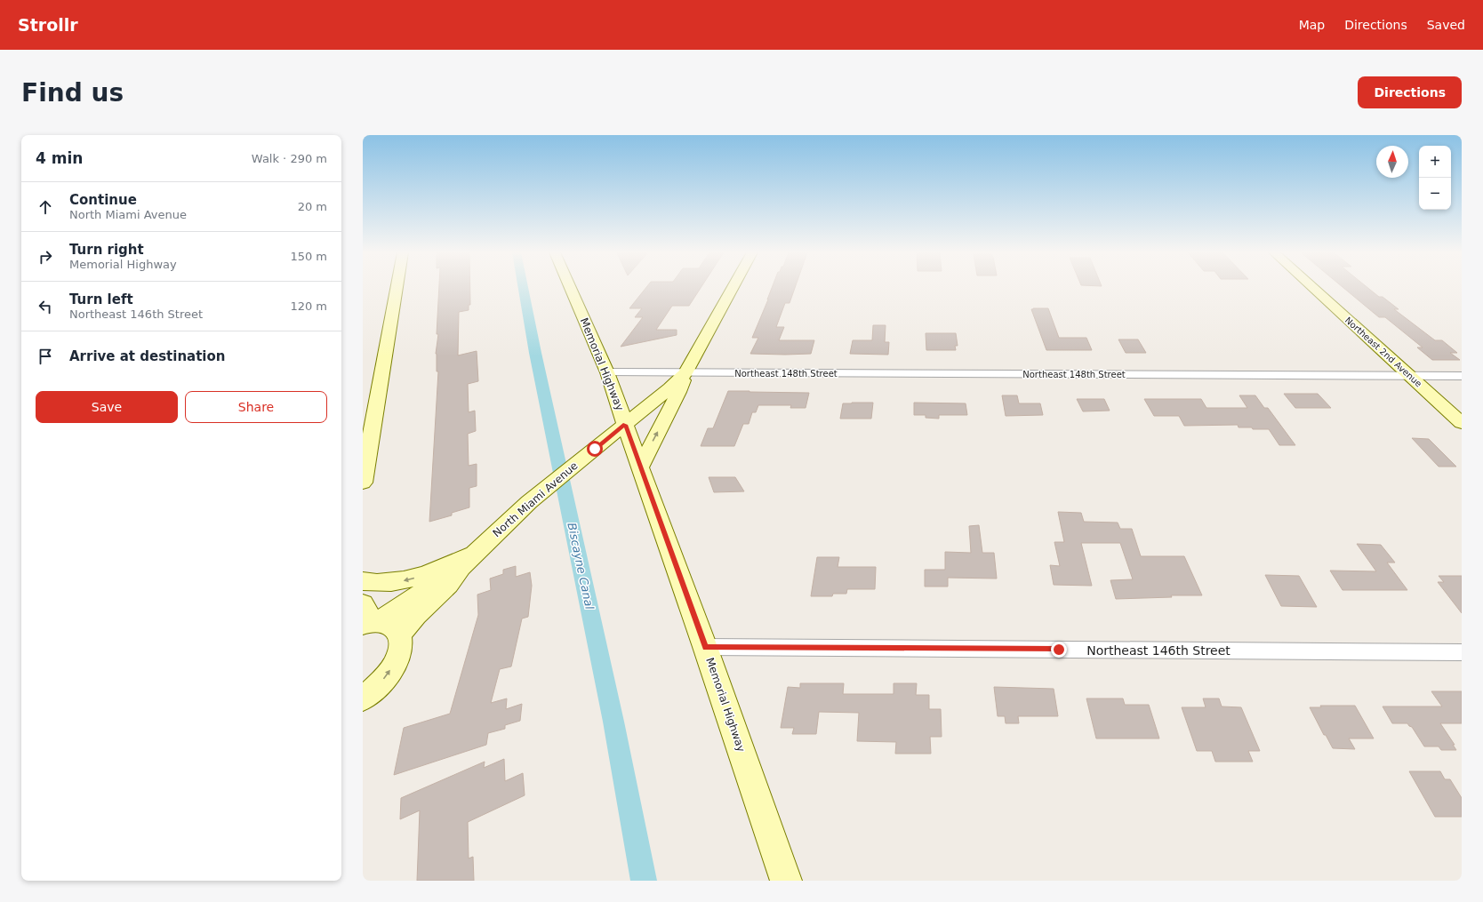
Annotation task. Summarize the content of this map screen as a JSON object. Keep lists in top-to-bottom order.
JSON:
{
  "streets": {
    "street": [
      "Northeast 2nd Avenue",
      "Memorial Highway",
      "Northeast 148th Street",
      "North Miami Avenue",
      "Northeast 146th Street"
    ]
  },
  "crossings": [
    ["Northeast 2nd Avenue", "Northeast 148th Street"],
    ["Memorial Highway", "Northeast 148th Street"],
    ["Memorial Highway", "North Miami Avenue"],
    ["Memorial Highway", "Northeast 146th Street"],
    ["Northeast 148th Street", "North Miami Avenue"]
  ],
  "water": ["Biscayne Canal"],
  "north": "top",
  "page": {
    "header": "Strollr",
    "nav": ["Map", "Directions", "Saved"],
    "buttons": [
      "Directions",
      ["Save", "Share"]
    ],
    "title": "Find us",
    "heading": ["4 min", "Walk · 290 m"],
    "map_buttons": ["+", "−"],
    "list": [
      ["Continue", "North Miami Avenue", "20 m"],
      ["Turn right", "Memorial Highway", "150 m"],
      ["Turn left", "Northeast 146th Street", "120 m"],
      "Arrive at destination"
    ]
  }
}
